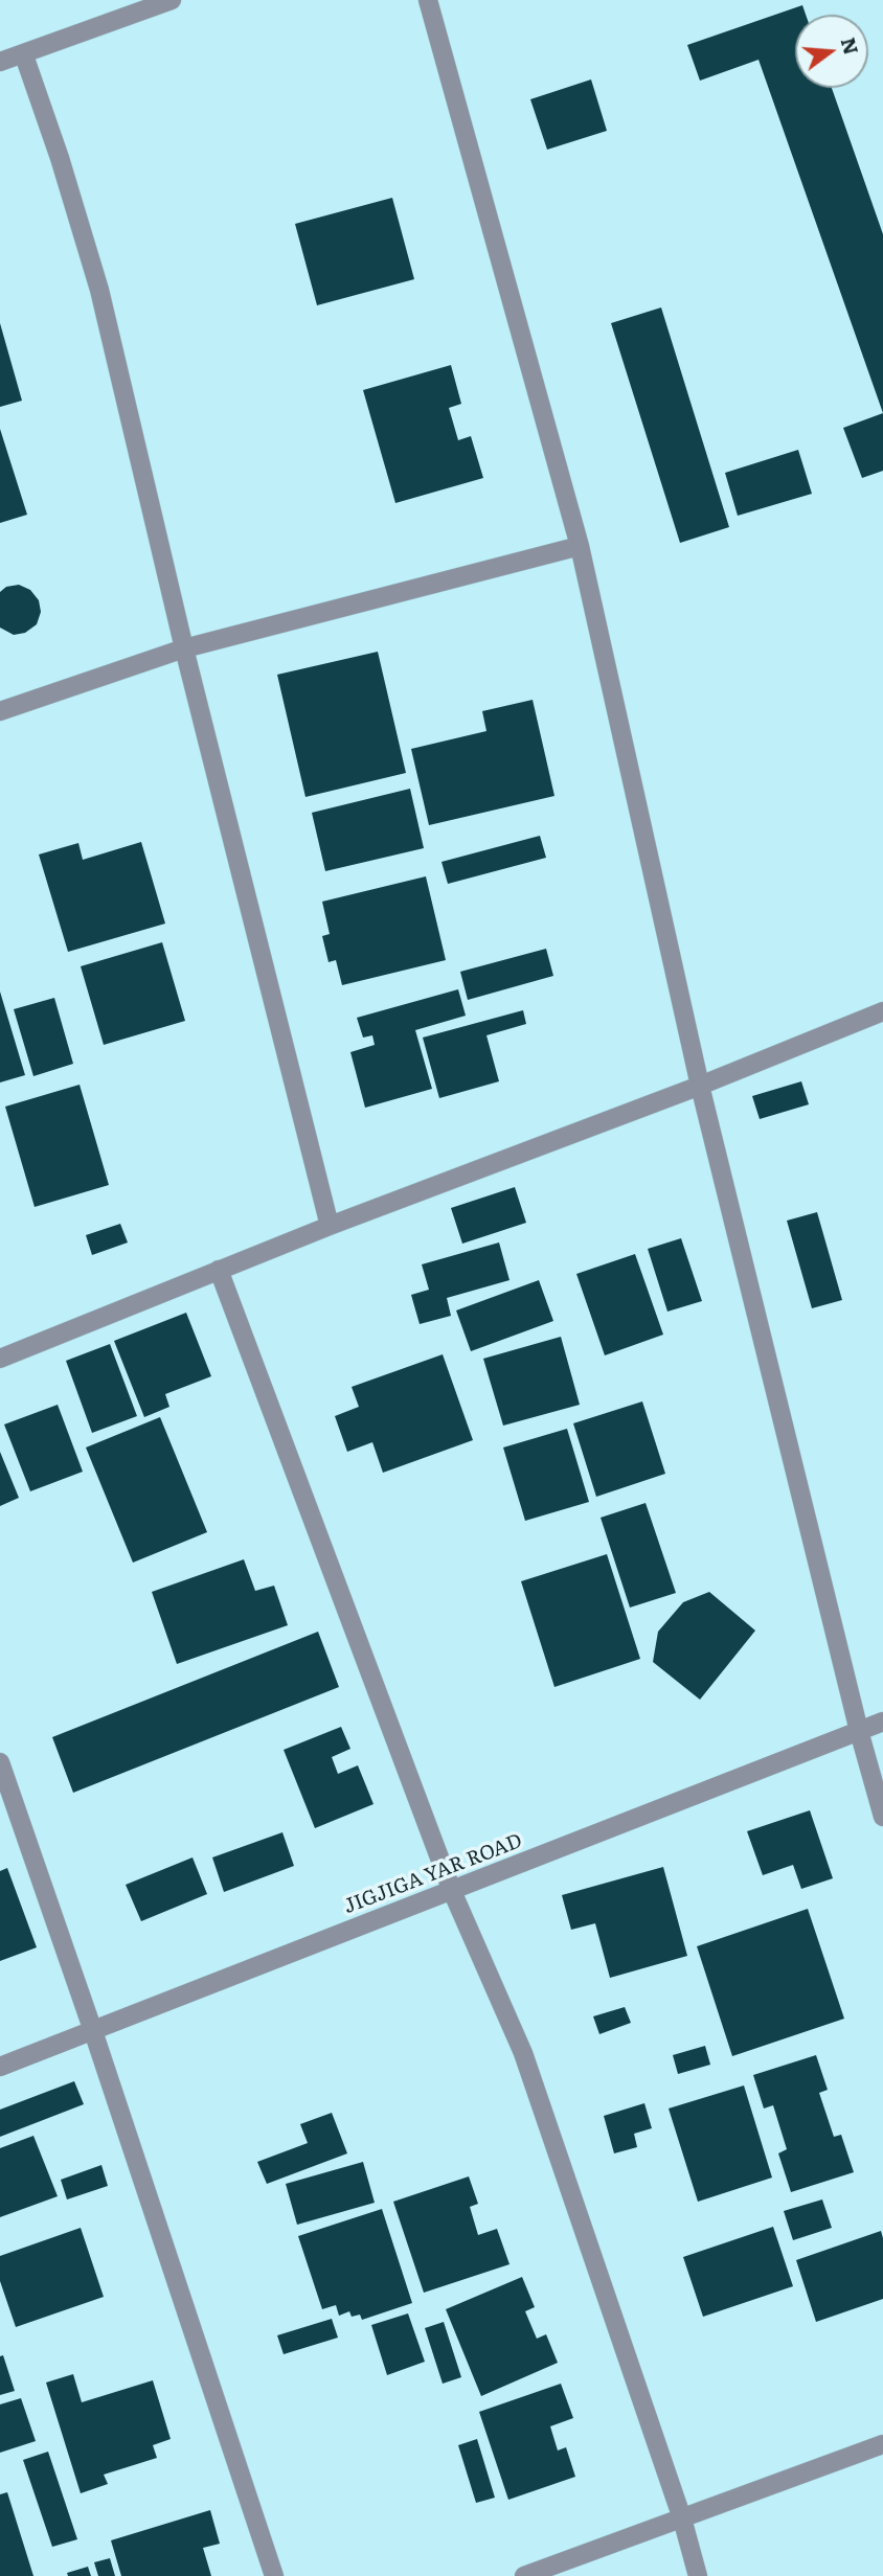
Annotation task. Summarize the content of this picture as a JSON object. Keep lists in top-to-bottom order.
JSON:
{
  "streets": {
    "street": ["JIGJIGA YAR ROAD"]
  },
  "north": "right"
}
